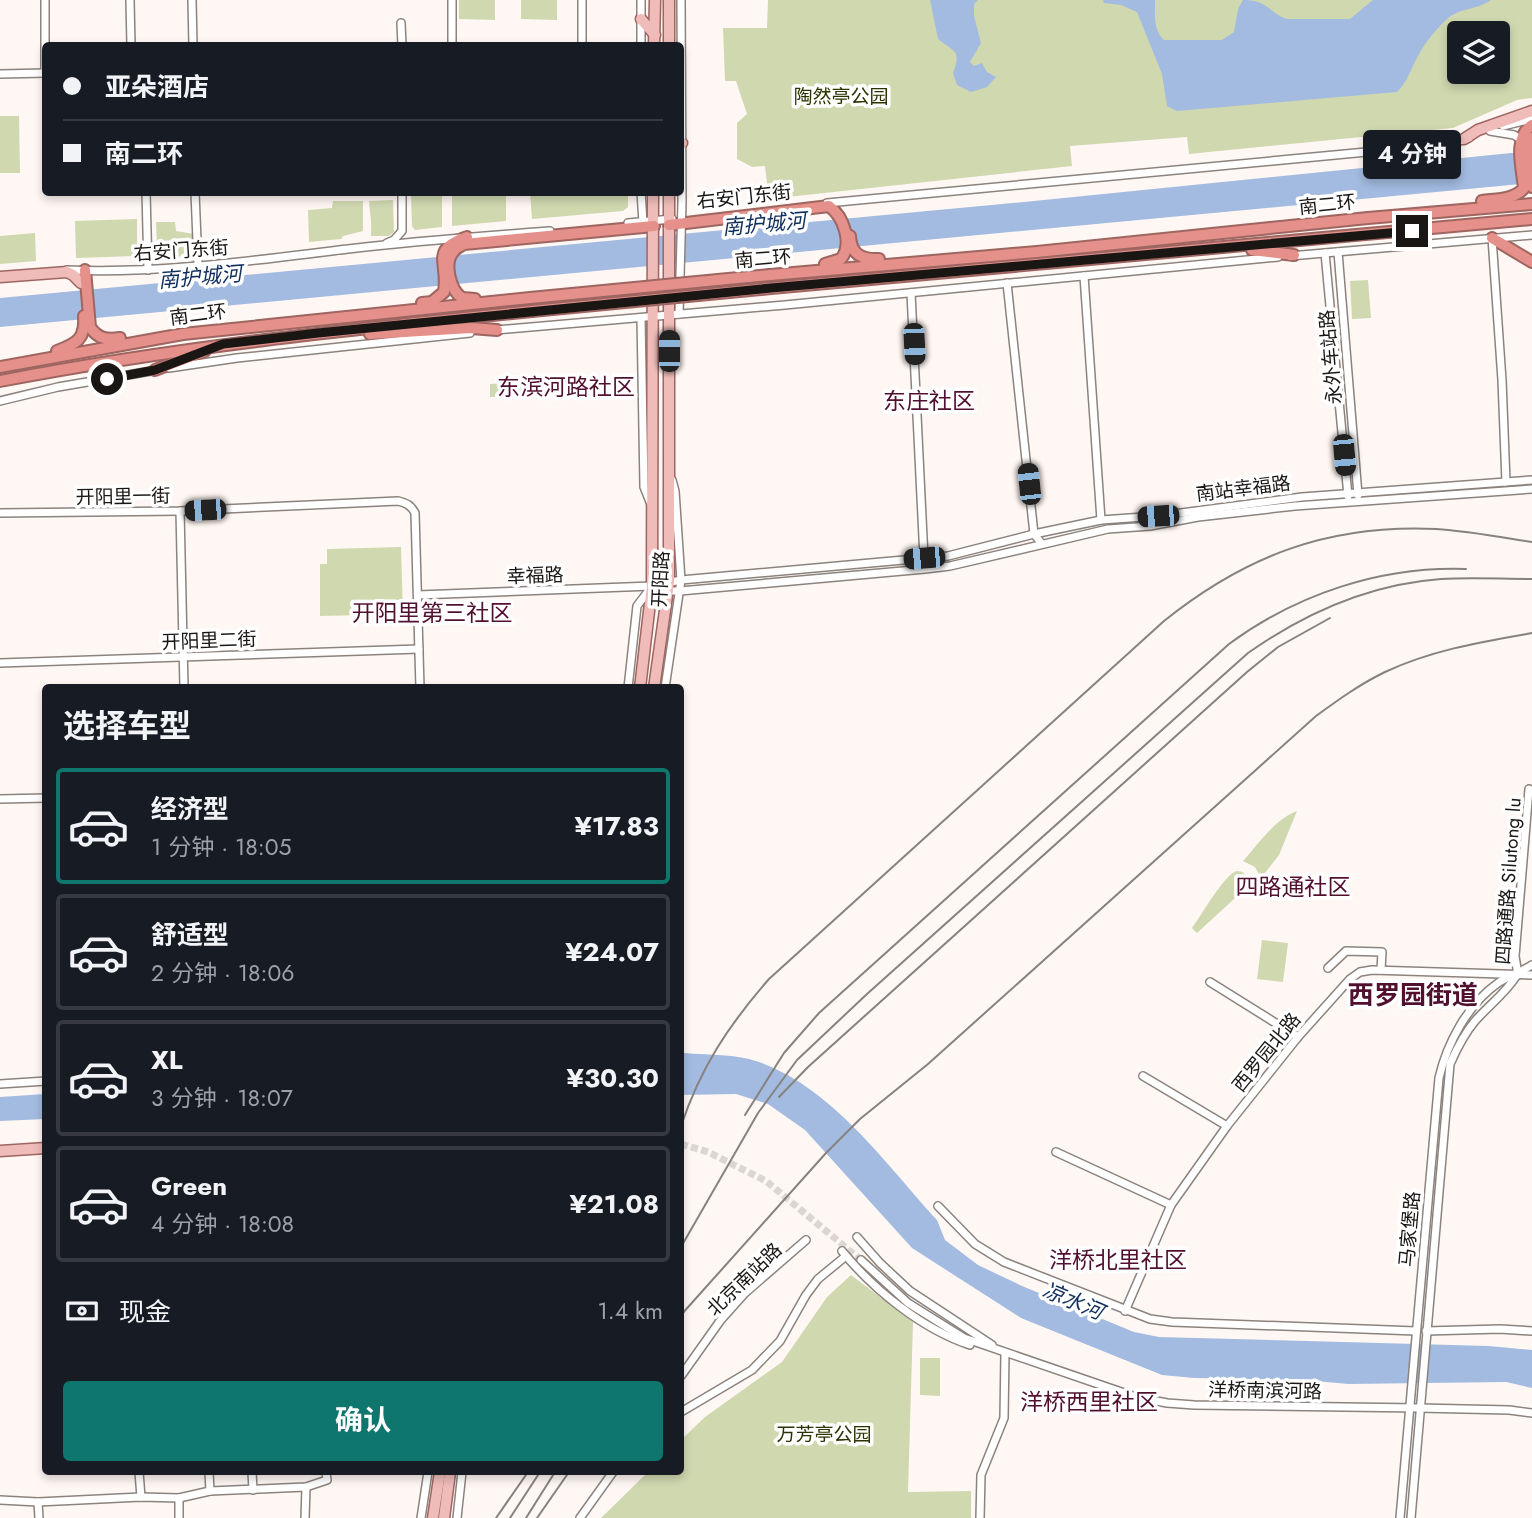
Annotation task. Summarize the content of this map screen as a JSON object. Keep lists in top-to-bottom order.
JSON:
{
  "streets": {
    "highway": ["南二环"],
    "main road": ["开阳路"],
    "street": [
      "右安门东街",
      "永外车站路",
      "南站幸福路",
      "开阳里一街",
      "幸福路",
      "开阳里二街",
      "四路通路 Silutong lu",
      "西罗园北路",
      "马家堡路",
      "北京南站路",
      "洋桥南滨河路"
    ]
  },
  "crossings": [
    ["右安门东街", "开阳路"],
    ["永外车站路", "南站幸福路"],
    ["南站幸福路", "幸福路"],
    ["南站幸福路", "开阳路"],
    ["开阳里一街", "幸福路"],
    ["幸福路", "开阳路"],
    ["四路通路 Silutong lu", "西罗园北路"],
    ["四路通路 Silutong lu", "马家堡路"],
    ["西罗园北路", "马家堡路"],
    ["马家堡路", "洋桥南滨河路"]
  ],
  "districts": [
    "东滨河路社区",
    "东庄社区",
    "开阳里第三社区",
    "四路通社区",
    "西罗园街道",
    "洋桥北里社区",
    "洋桥西里社区"
  ],
  "water": ["南护城河", "凉水河"],
  "parks": ["陶然亭公园", "万芳亭公园"],
  "page": {
    "banner": ["亚朵酒店", "南二环"],
    "bubble": "4 分钟",
    "heading": "选择车型",
    "list": [
      {
        "name": "经济型",
        "note": "1 分钟 · 18:05",
        "value": "¥17.83"
      },
      {
        "name": "舒适型",
        "note": "2 分钟 · 18:06",
        "value": "¥24.07"
      },
      {
        "name": "XL",
        "note": "3 分钟 · 18:07",
        "value": "¥30.30"
      },
      {
        "name": "Green",
        "note": "4 分钟 · 18:08",
        "value": "¥21.08"
      }
    ],
    "pay": ["现金", "1.4 km"],
    "buttons": "确认"
  }
}
